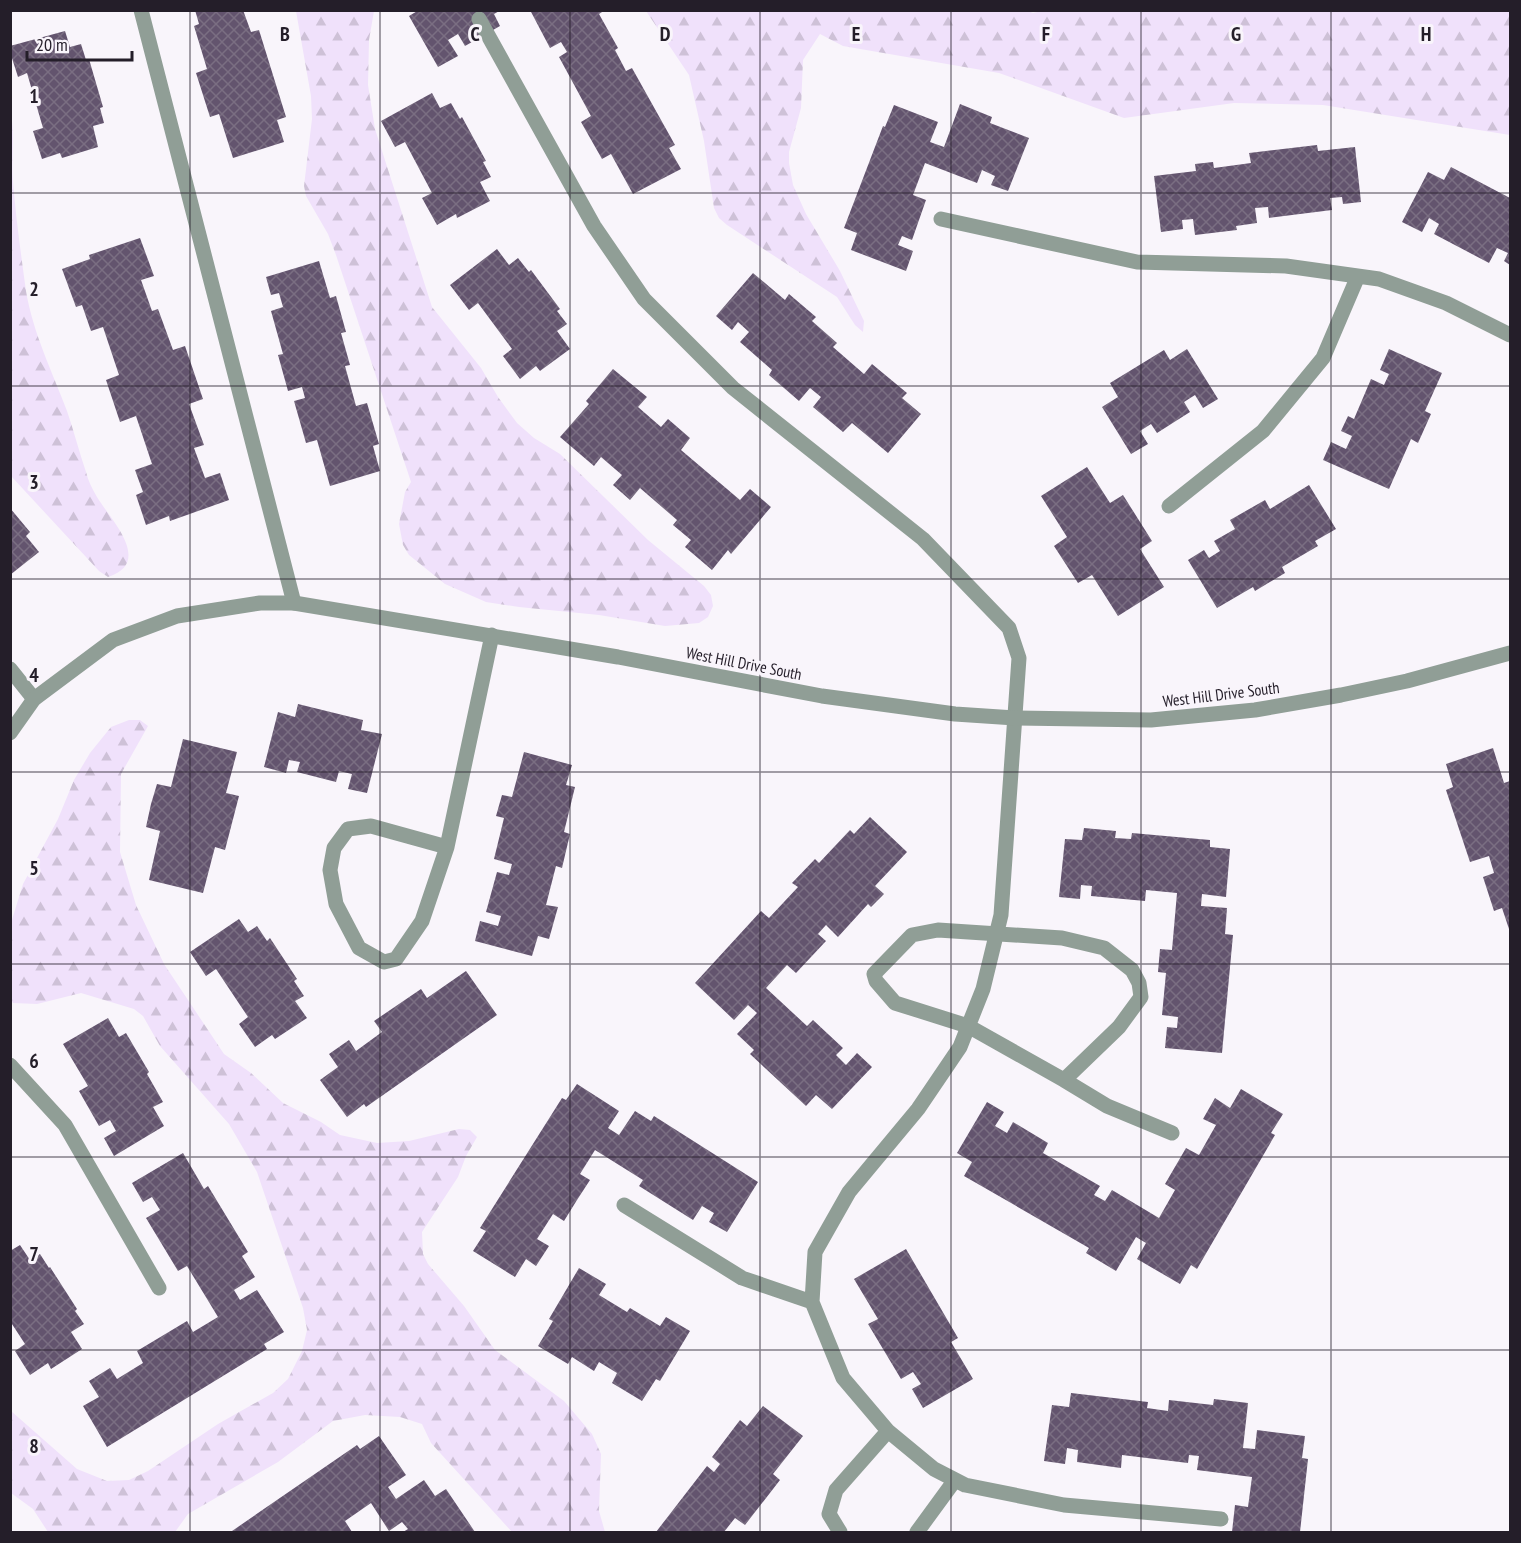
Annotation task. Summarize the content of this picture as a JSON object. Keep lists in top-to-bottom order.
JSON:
{
  "streets": {
    "street": ["West Hill Drive South"]
  },
  "scale_bar": "20 m",
  "grid": {
    "columns": [
      "B",
      "C",
      "D",
      "E",
      "F",
      "G",
      "H"
    ],
    "rows": [
      "1",
      "2",
      "3",
      "4",
      "5",
      "6",
      "7",
      "8"
    ]
  }
}
